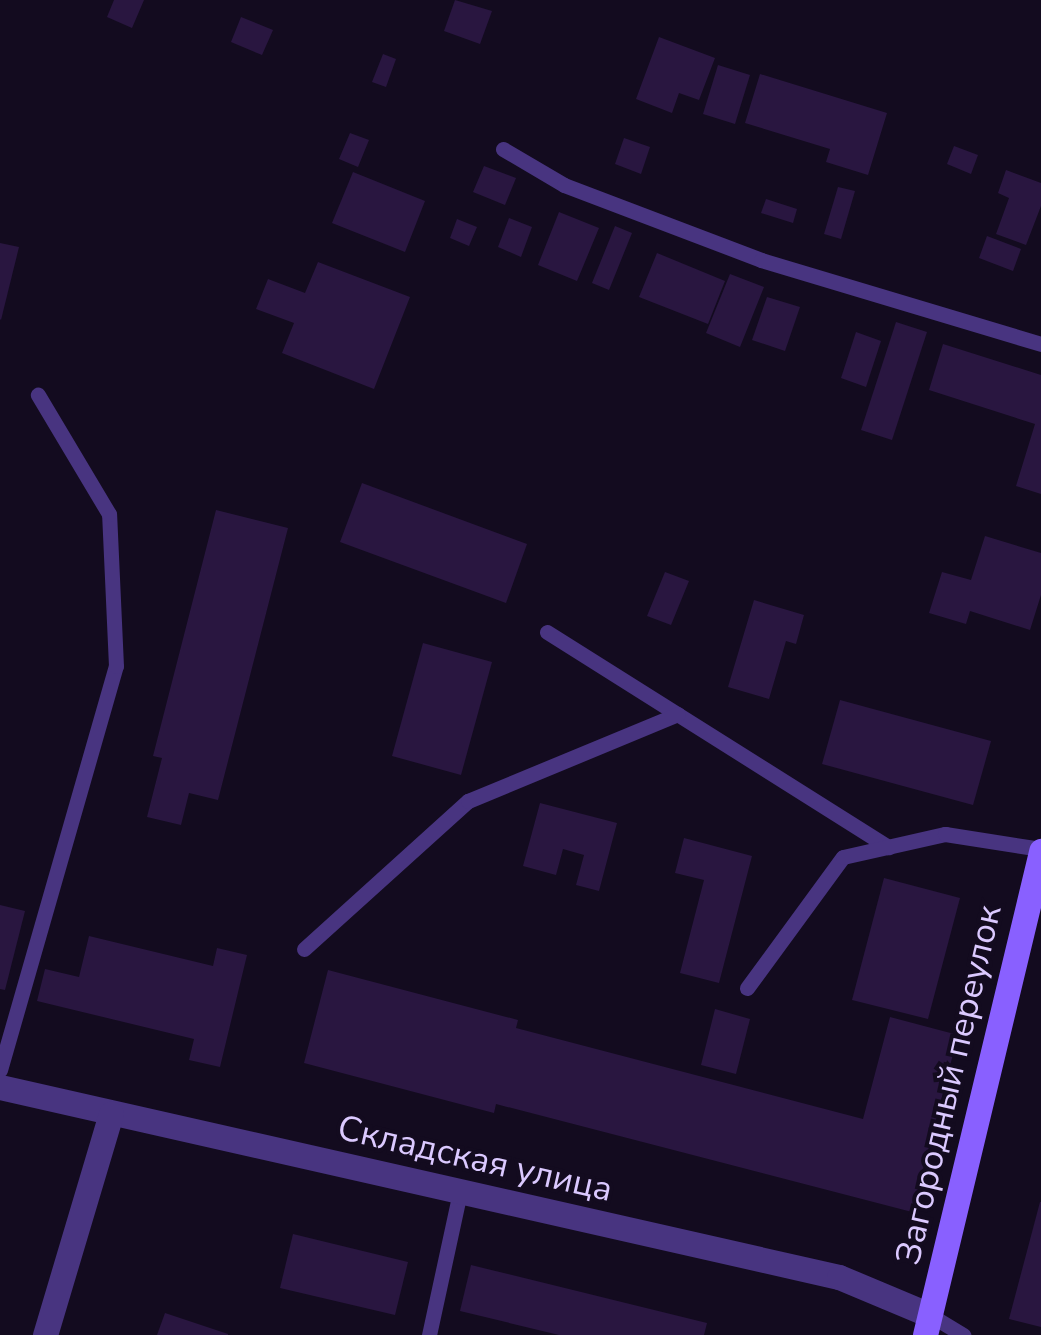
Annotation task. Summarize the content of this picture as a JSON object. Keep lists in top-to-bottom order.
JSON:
{
  "streets": {
    "street": ["Загородный переулок", "Складская улица"]
  },
  "crossings": [
    ["Загородный переулок", "Складская улица"]
  ]
}
